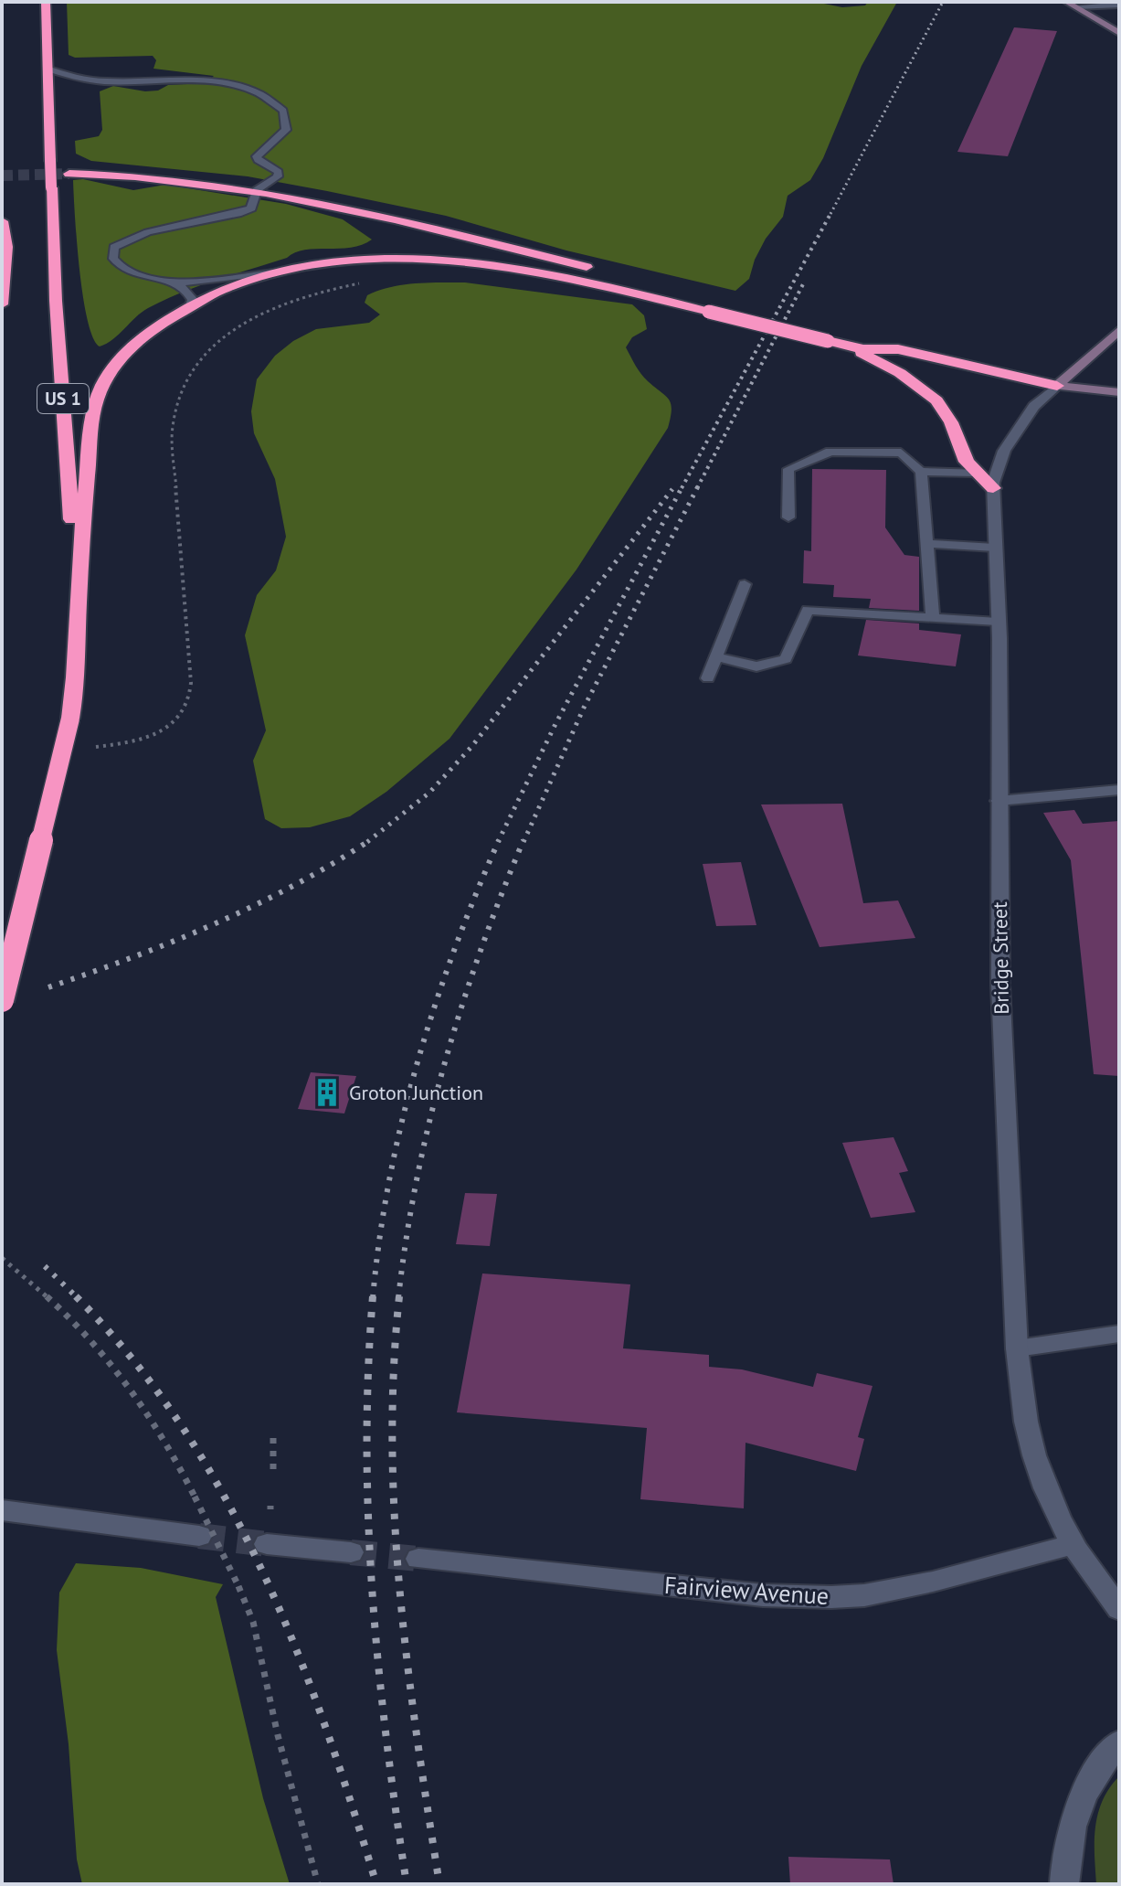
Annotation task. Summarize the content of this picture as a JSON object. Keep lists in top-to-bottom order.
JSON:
{
  "streets": {
    "highway": ["US 1"],
    "main road": ["Bridge Street"],
    "street": ["Fairview Avenue"]
  },
  "crossings": [
    ["Bridge Street", "Fairview Avenue"]
  ],
  "places": {
    "building": ["Groton Junction"]
  }
}
